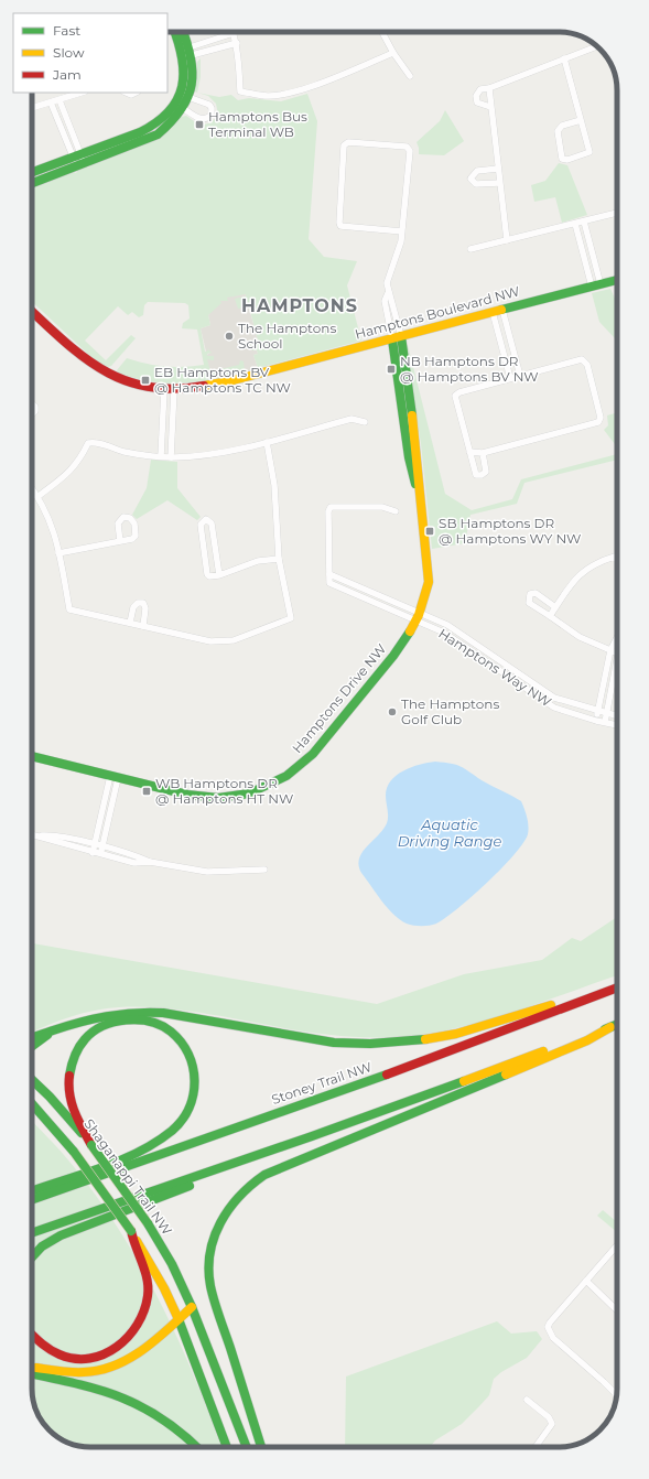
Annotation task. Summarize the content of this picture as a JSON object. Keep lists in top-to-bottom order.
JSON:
{
  "streets": {
    "main road": [
      "Hamptons Boulevard NW",
      "Hamptons Drive NW",
      "Stoney Trail NW",
      "Shaganappi Trail NW"
    ],
    "street": ["Hamptons Way NW"]
  },
  "crossings": [
    ["Hamptons Boulevard NW", "Hamptons Drive NW"],
    ["Hamptons Way NW", "Hamptons Drive NW"]
  ],
  "districts": ["HAMPTONS"],
  "water": ["Aquatic Driving Range"],
  "places": {
    "transit": [
      "Hamptons Bus Terminal WB",
      "NB Hamptons DR @ Hamptons BV NW",
      "EB Hamptons BV @ Hamptons TC NW",
      "SB Hamptons DR @ Hamptons WY NW",
      "WB Hamptons DR @ Hamptons HT NW"
    ],
    "other": ["The Hamptons School", "The Hamptons Golf Club"]
  },
  "legend": ["Fast", "Slow", "Jam"]
}
